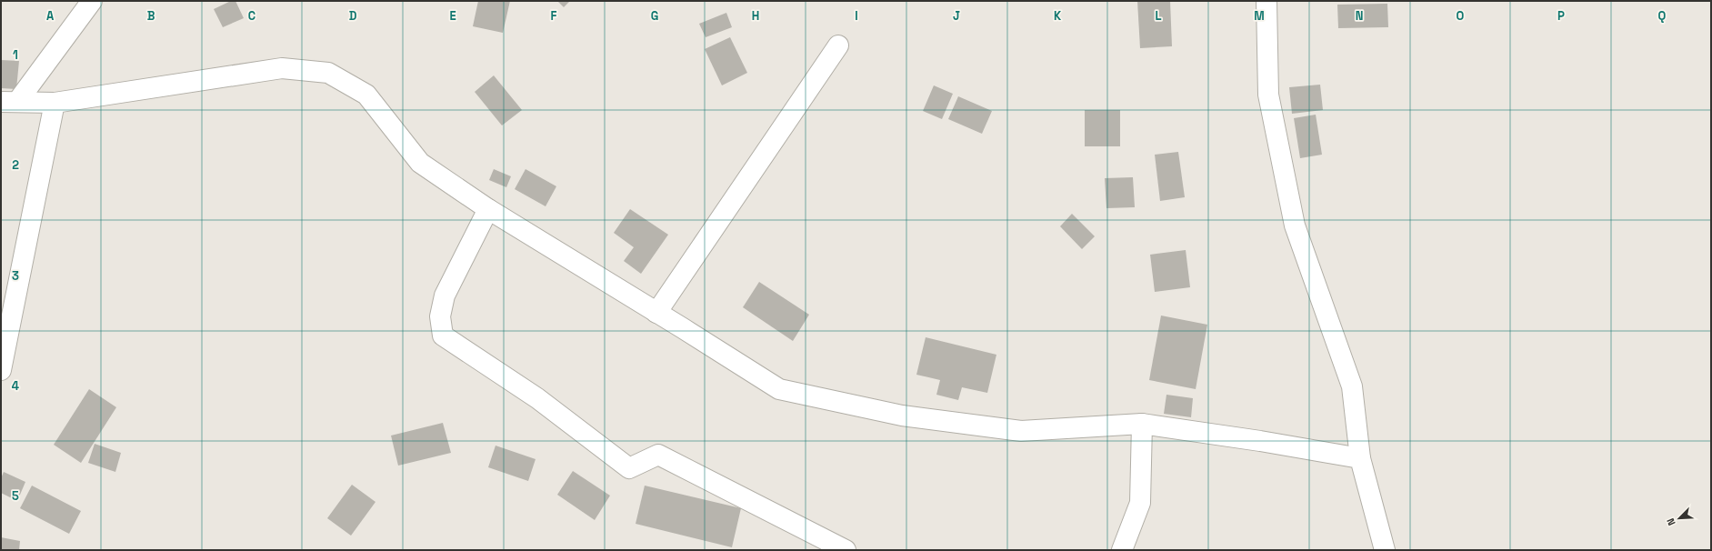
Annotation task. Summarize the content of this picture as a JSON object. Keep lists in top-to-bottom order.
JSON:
{
  "north": "bottom left",
  "grid": {
    "columns": [
      "A",
      "B",
      "C",
      "D",
      "E",
      "F",
      "G",
      "H",
      "I",
      "J",
      "K",
      "L",
      "M",
      "N",
      "O",
      "P",
      "Q"
    ],
    "rows": [
      "1",
      "2",
      "3",
      "4",
      "5"
    ]
  }
}
